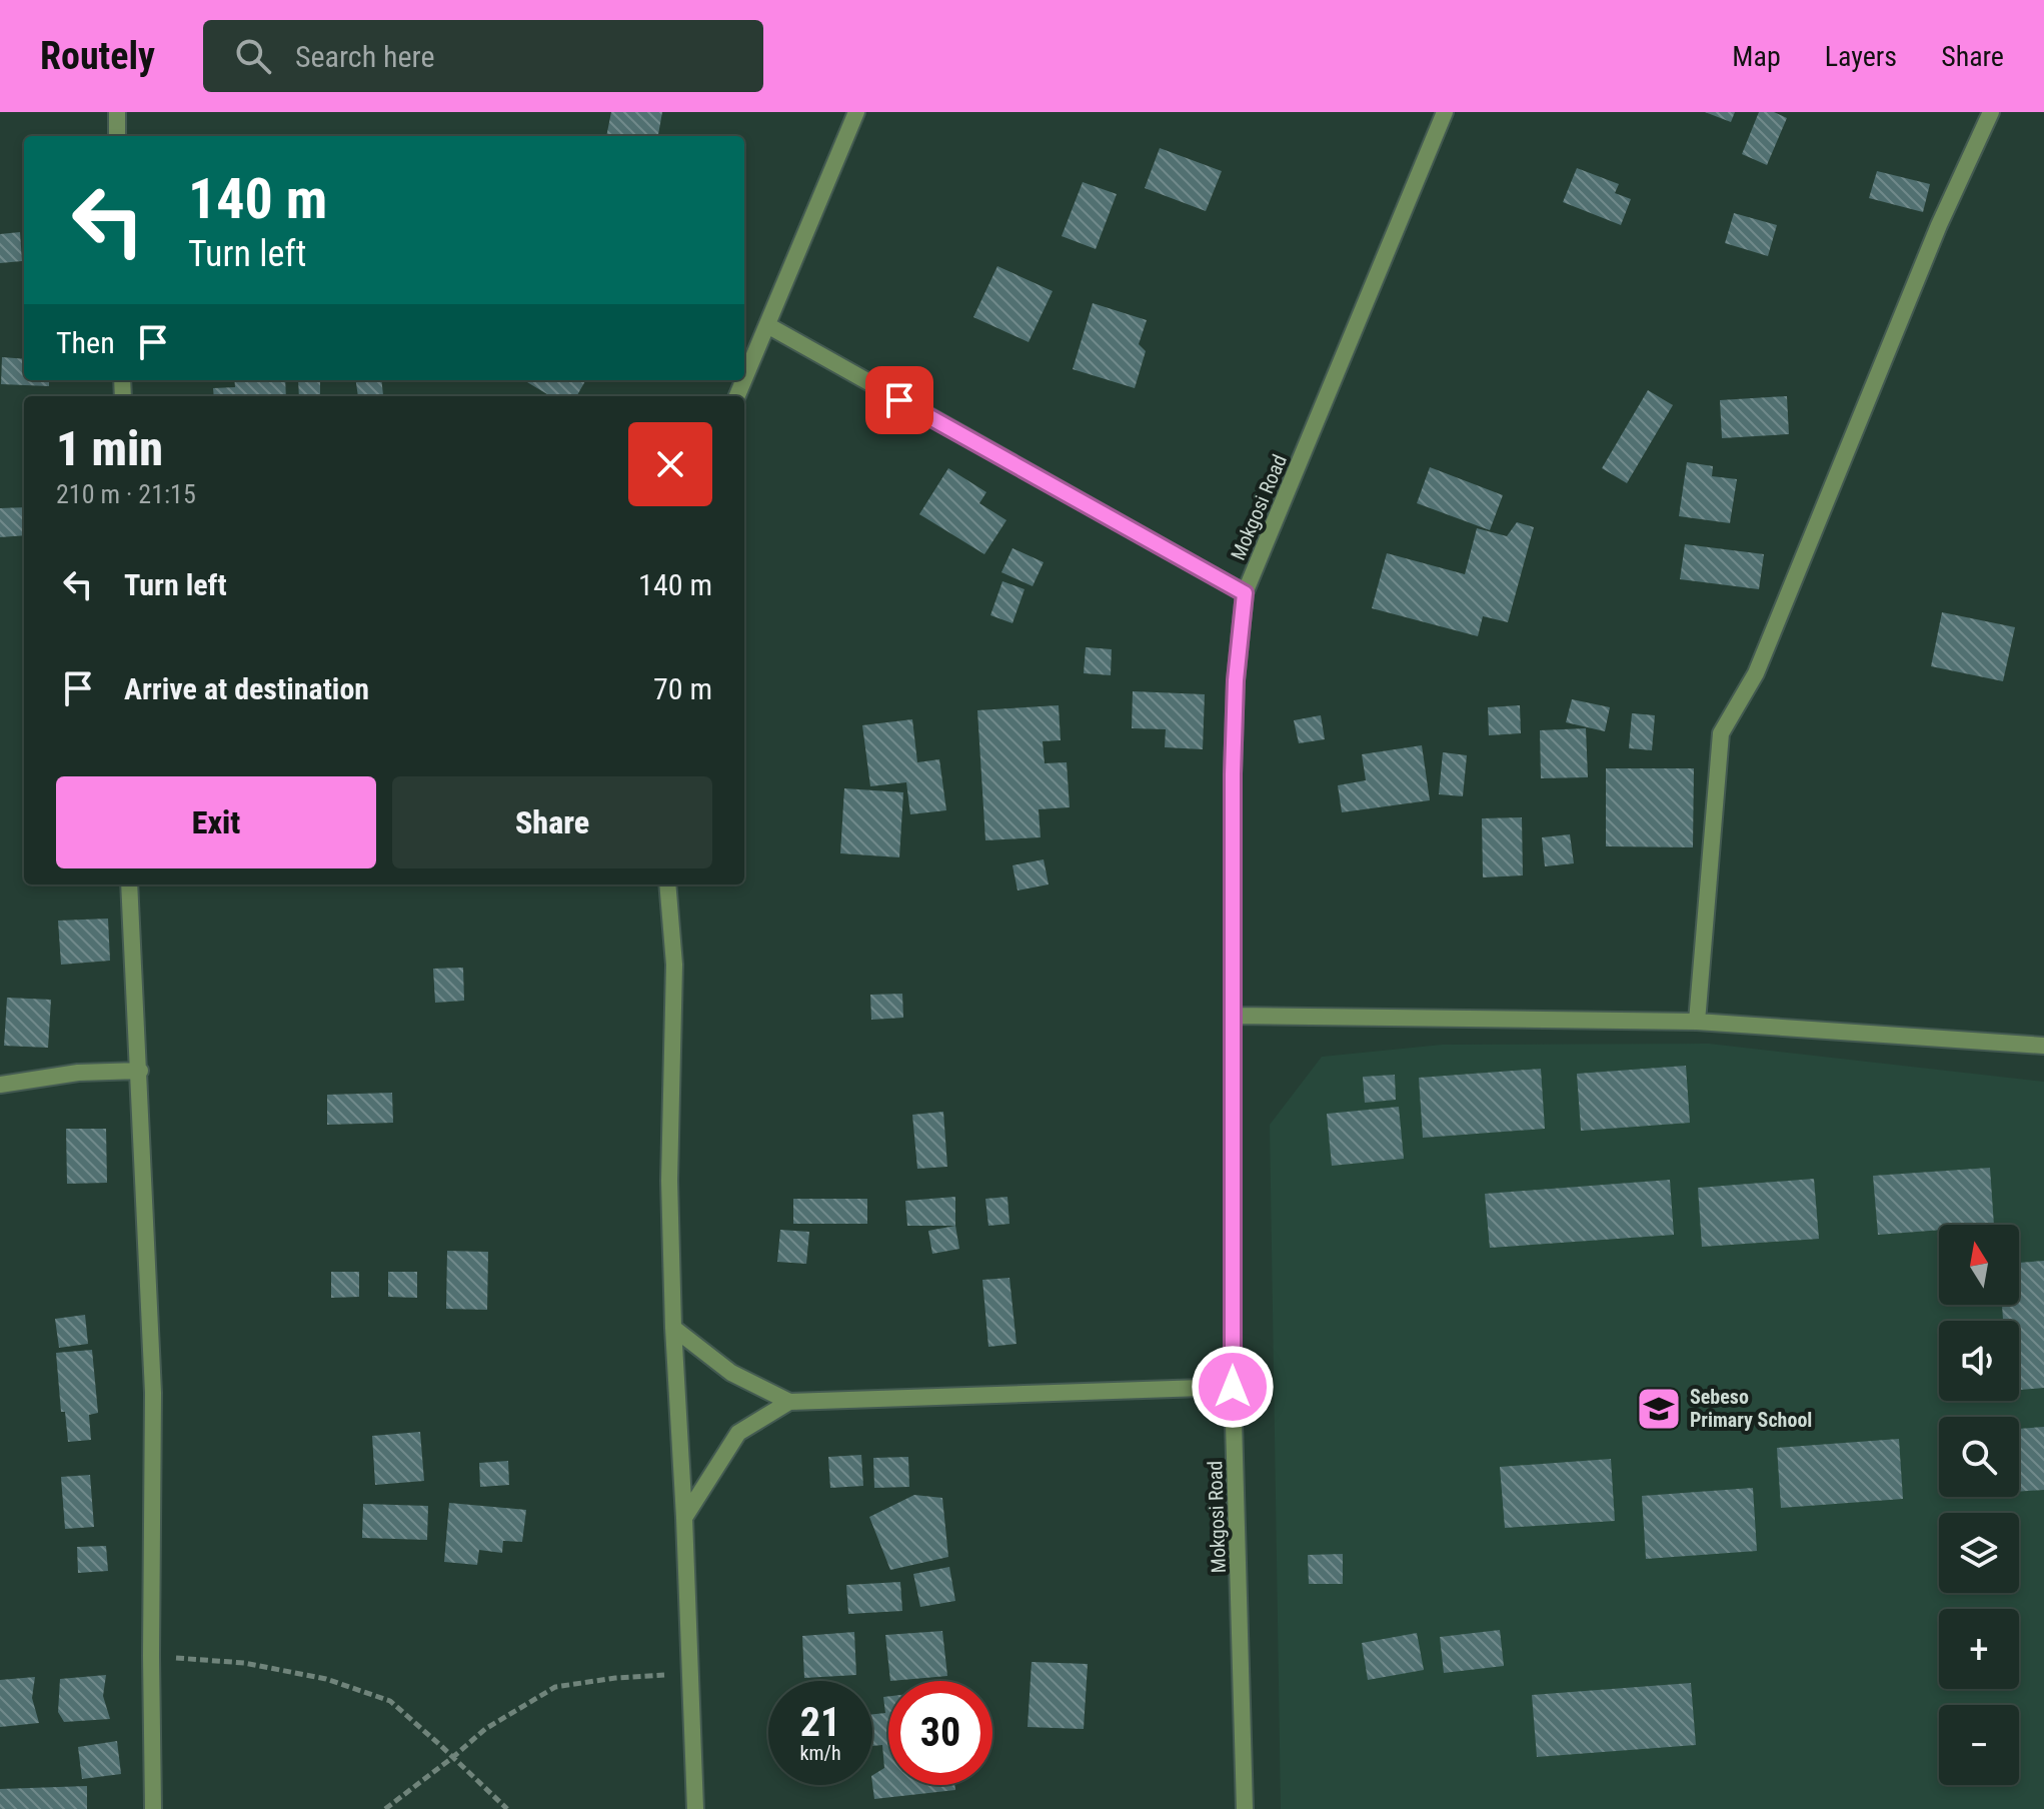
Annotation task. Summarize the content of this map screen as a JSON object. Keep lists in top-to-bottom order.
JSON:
{
  "streets": {
    "street": ["Mokgosi Road"]
  },
  "places": {
    "school or university": ["Sebeso Primary School"]
  },
  "north": "top",
  "page": {
    "header": "Routely",
    "search": "Search here",
    "nav": ["Map", "Layers", "Share"],
    "turn": ["140 m", "Turn left"],
    "then": "Then",
    "heading": ["1 min", "210 m · 21:15"],
    "list": [
      {
        "name": "Turn left",
        "value": "140 m"
      },
      {
        "name": "Arrive at destination",
        "value": "70 m"
      }
    ],
    "buttons": ["Exit", "Share"],
    "map_buttons": ["+", "−"],
    "speed": "21 km/h",
    "limit": "30"
  }
}
